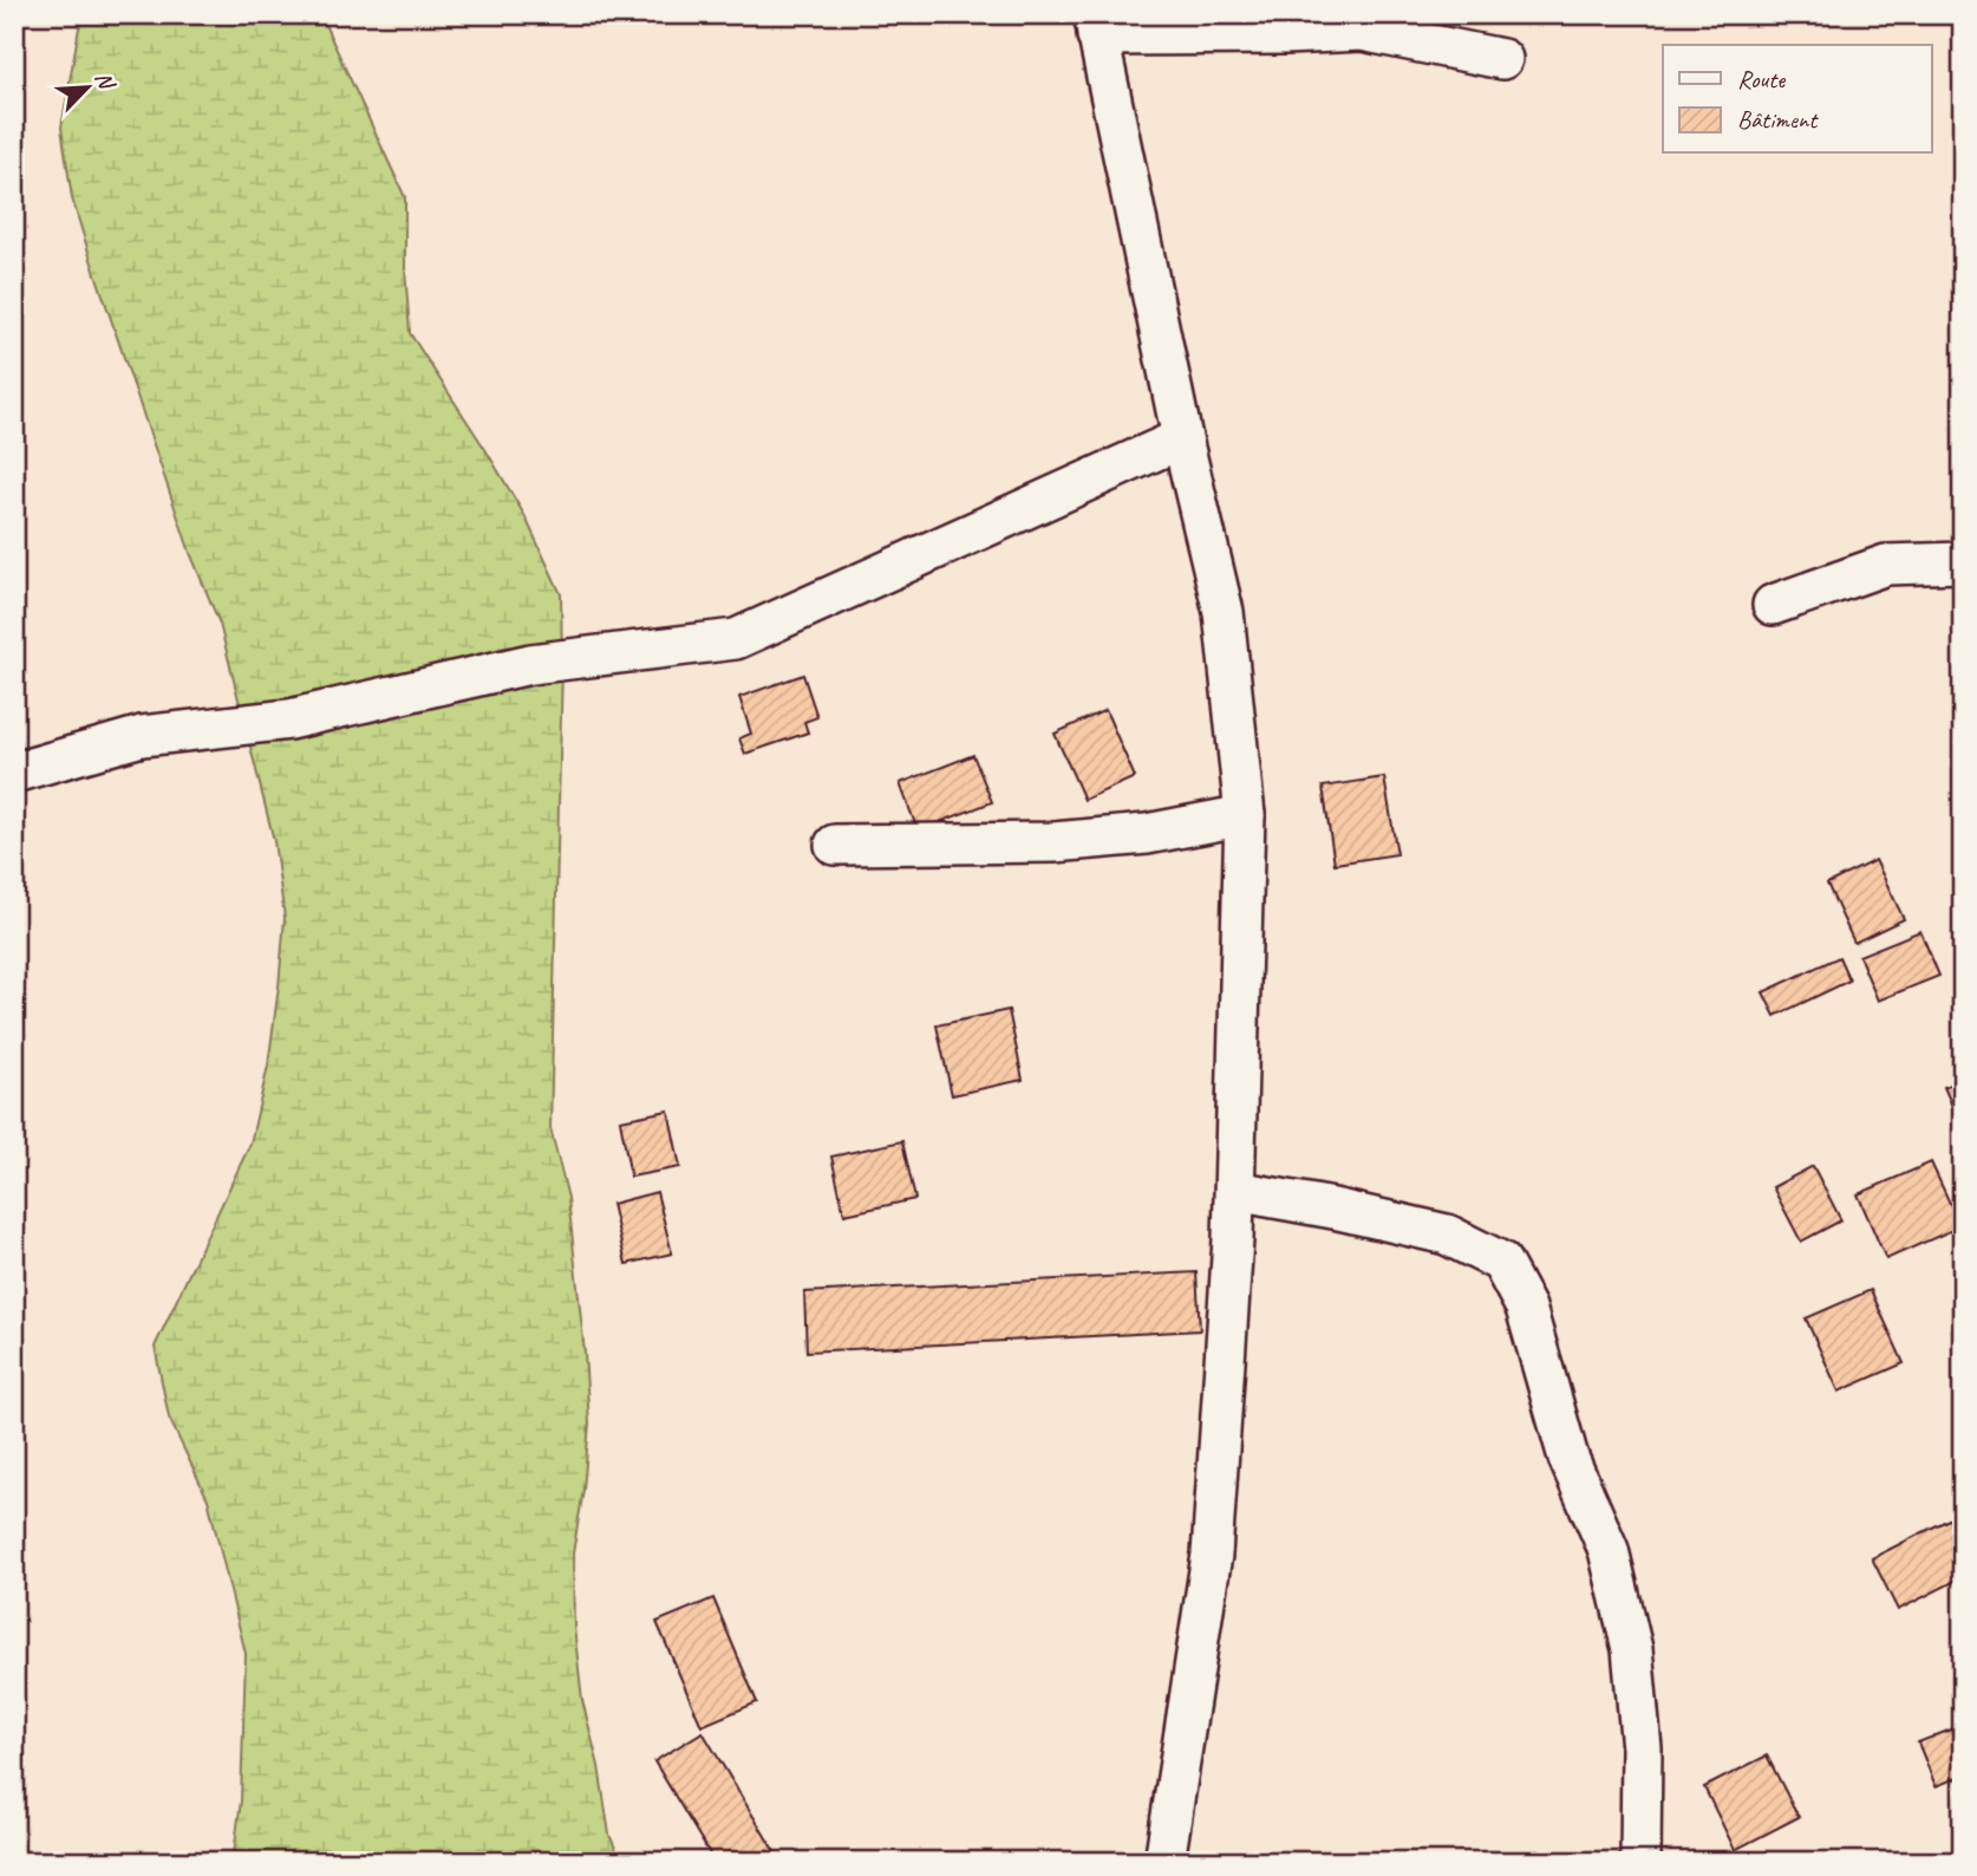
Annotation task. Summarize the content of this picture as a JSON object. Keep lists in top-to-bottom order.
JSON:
{
  "legend": ["Route", "Bâtiment"],
  "north": "top right"
}
